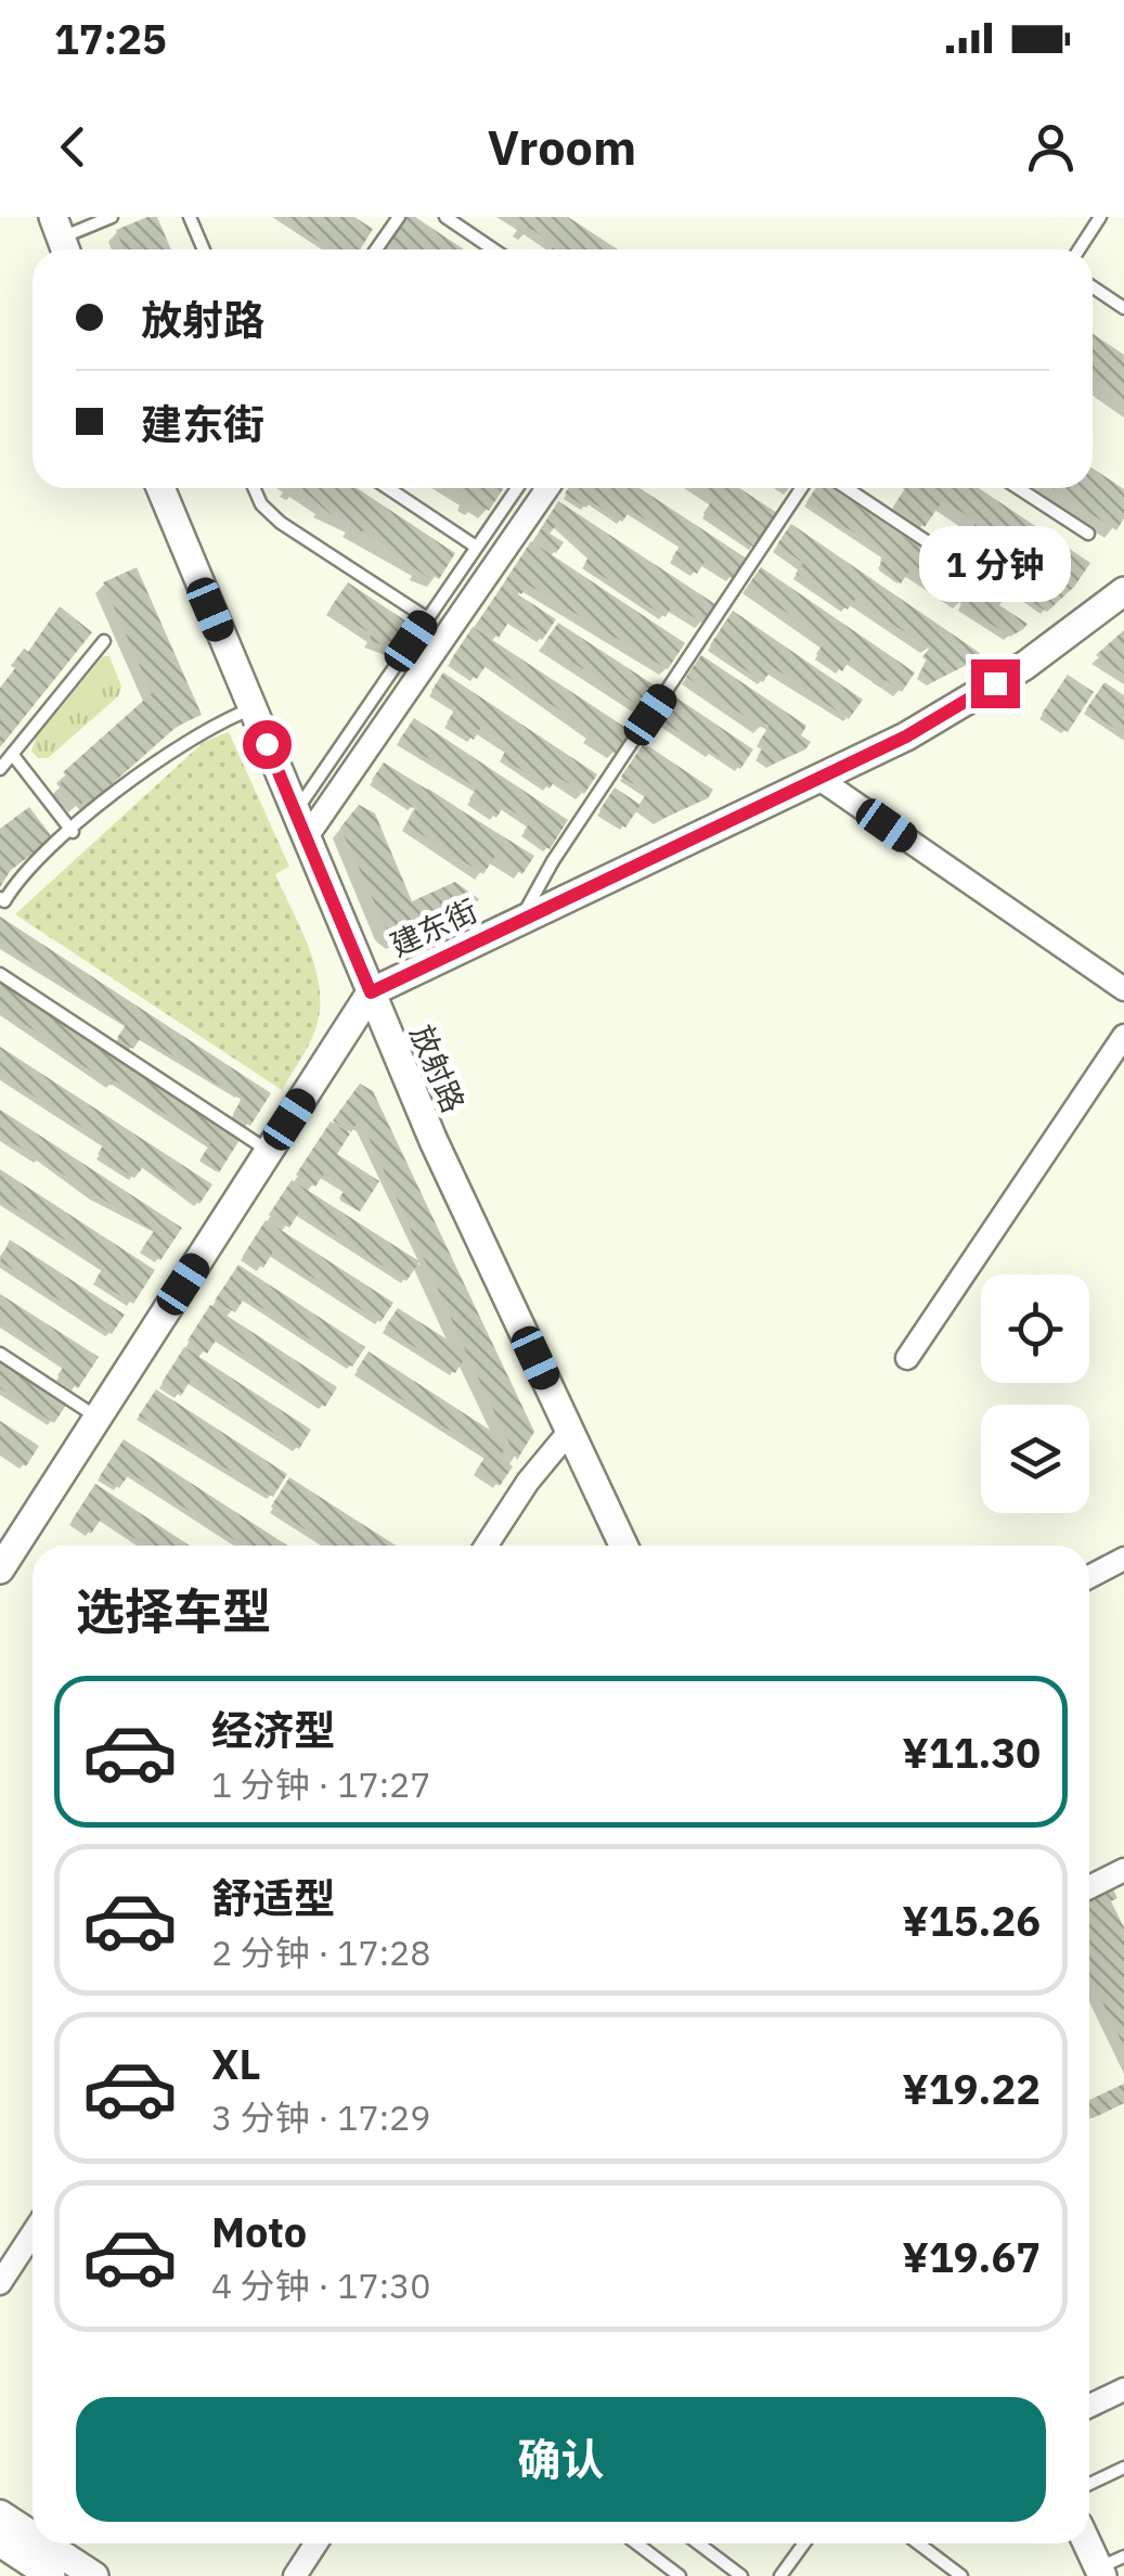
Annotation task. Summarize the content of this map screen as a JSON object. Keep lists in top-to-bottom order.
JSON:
{
  "streets": {
    "street": ["建东街", "放射路"]
  },
  "crossings": [
    ["建东街", "放射路"]
  ],
  "page": {
    "status": "17:25",
    "header": "Vroom",
    "banner": ["放射路", "建东街"],
    "bubble": "1 分钟",
    "heading": "选择车型",
    "list": [
      {
        "name": "经济型",
        "note": "1 分钟 · 17:27",
        "value": "¥11.30"
      },
      {
        "name": "舒适型",
        "note": "2 分钟 · 17:28",
        "value": "¥15.26"
      },
      {
        "name": "XL",
        "note": "3 分钟 · 17:29",
        "value": "¥19.22"
      },
      {
        "name": "Moto",
        "note": "4 分钟 · 17:30",
        "value": "¥19.67"
      }
    ],
    "buttons": "确认"
  }
}
